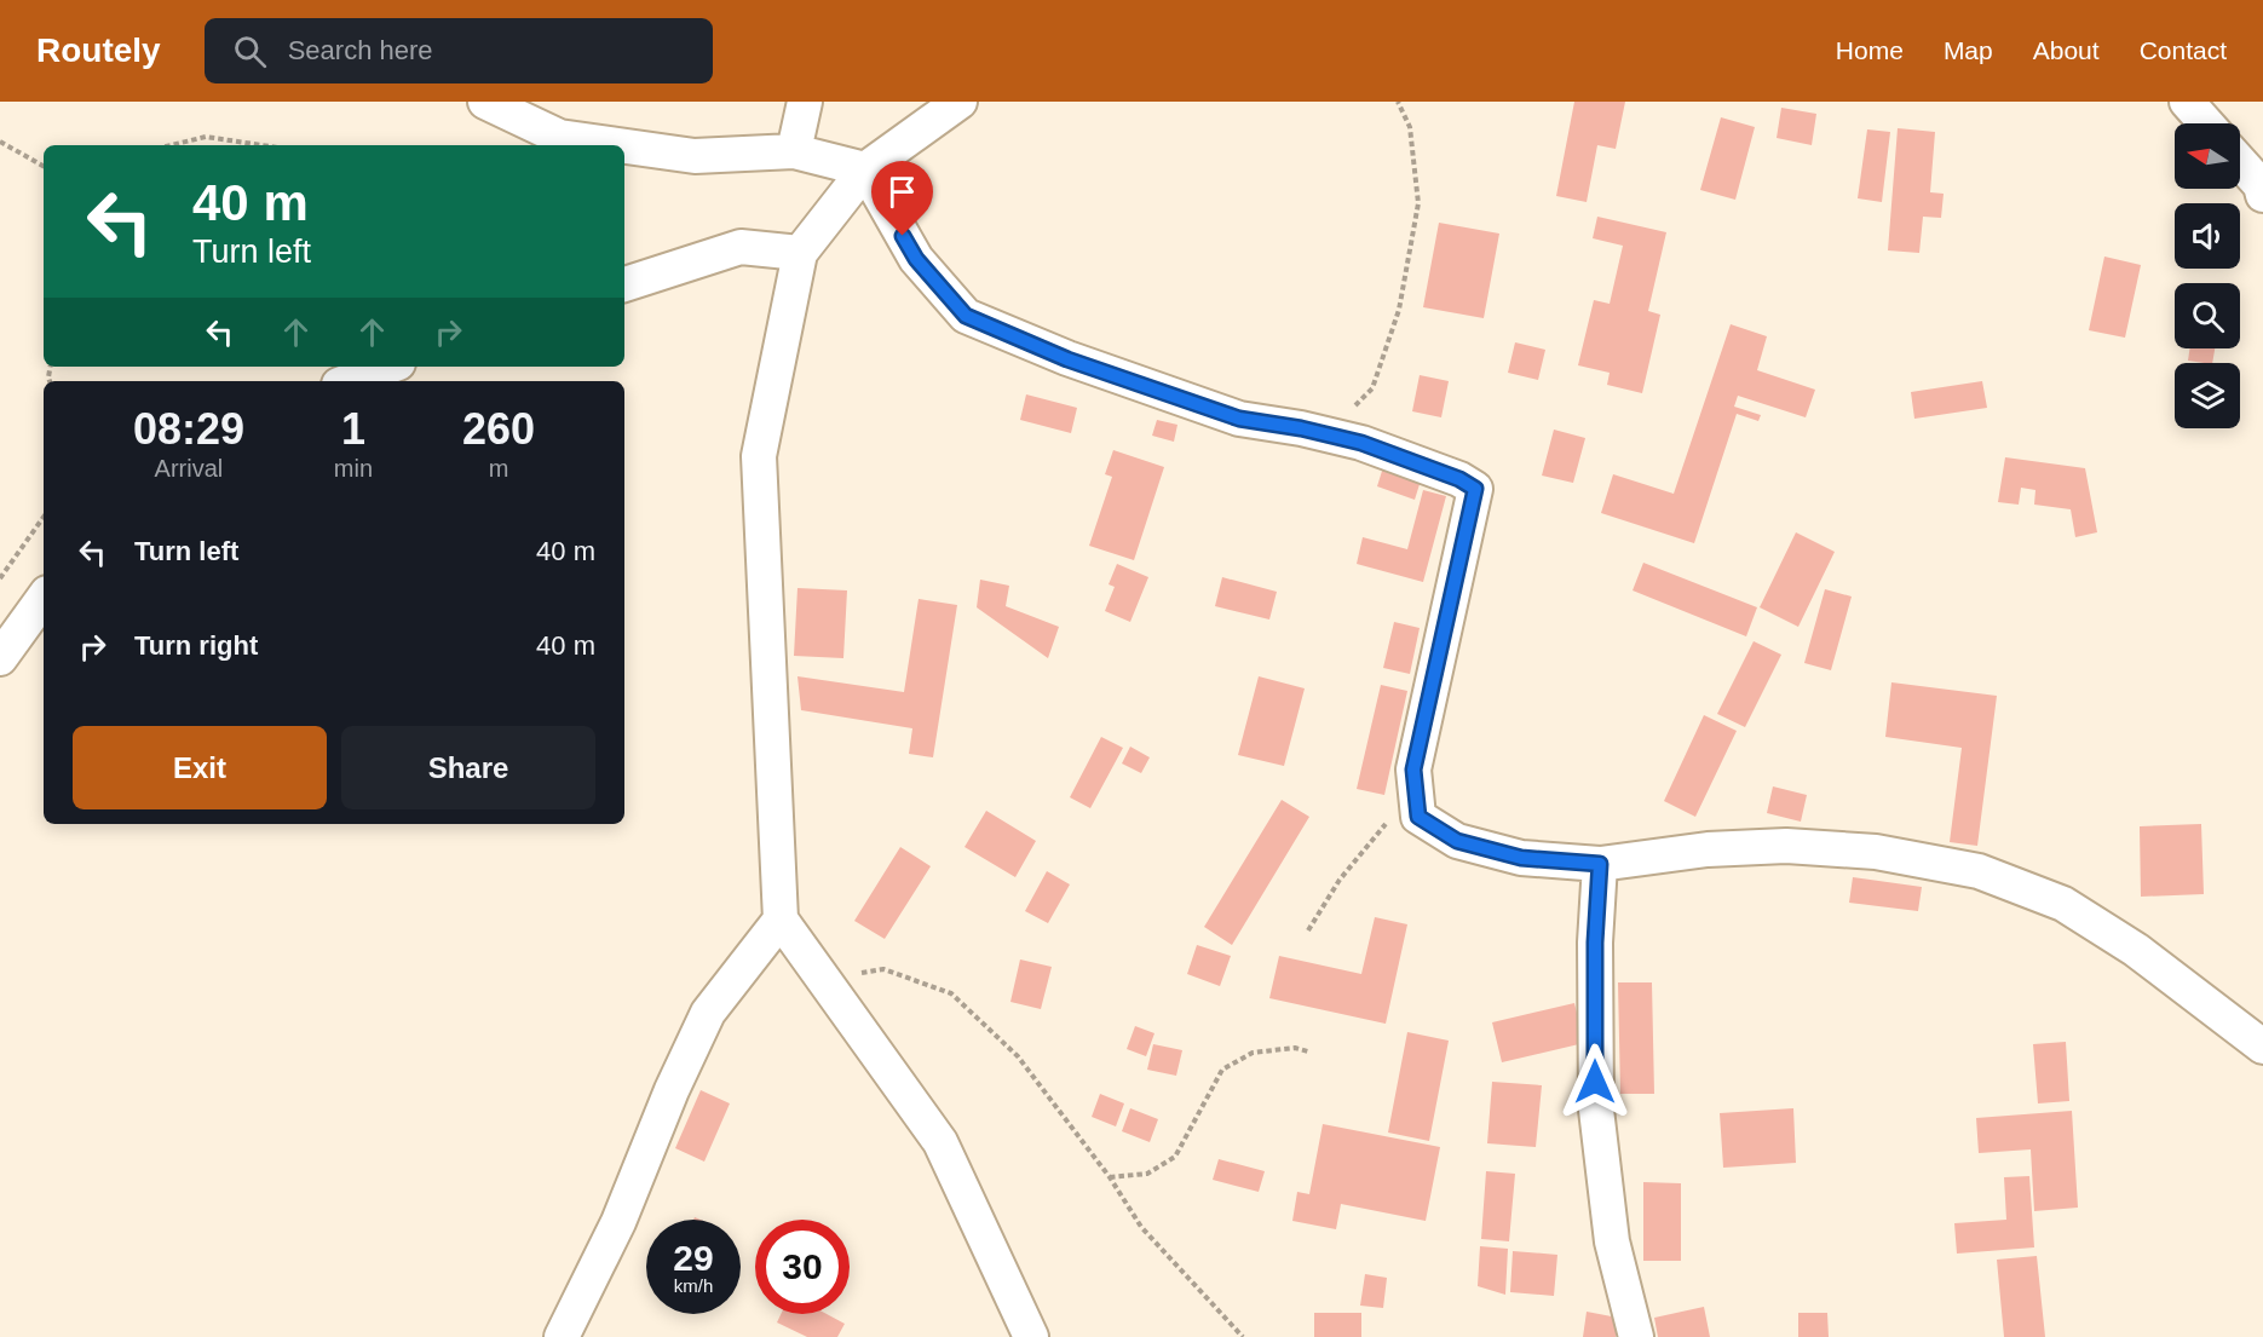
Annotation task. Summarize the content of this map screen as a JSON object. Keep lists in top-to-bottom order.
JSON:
{
  "north": "left",
  "page": {
    "header": "Routely",
    "search": "Search here",
    "nav": [
      "Home",
      "Map",
      "About",
      "Contact"
    ],
    "turn": ["40 m", "Turn left"],
    "eta": [
      "08:29",
      "Arrival",
      "1",
      "min",
      "260",
      "m"
    ],
    "list": [
      {
        "name": "Turn left",
        "value": "40 m"
      },
      {
        "name": "Turn right",
        "value": "40 m"
      }
    ],
    "buttons": ["Exit", "Share"],
    "speed": "29 km/h",
    "limit": "30"
  }
}
